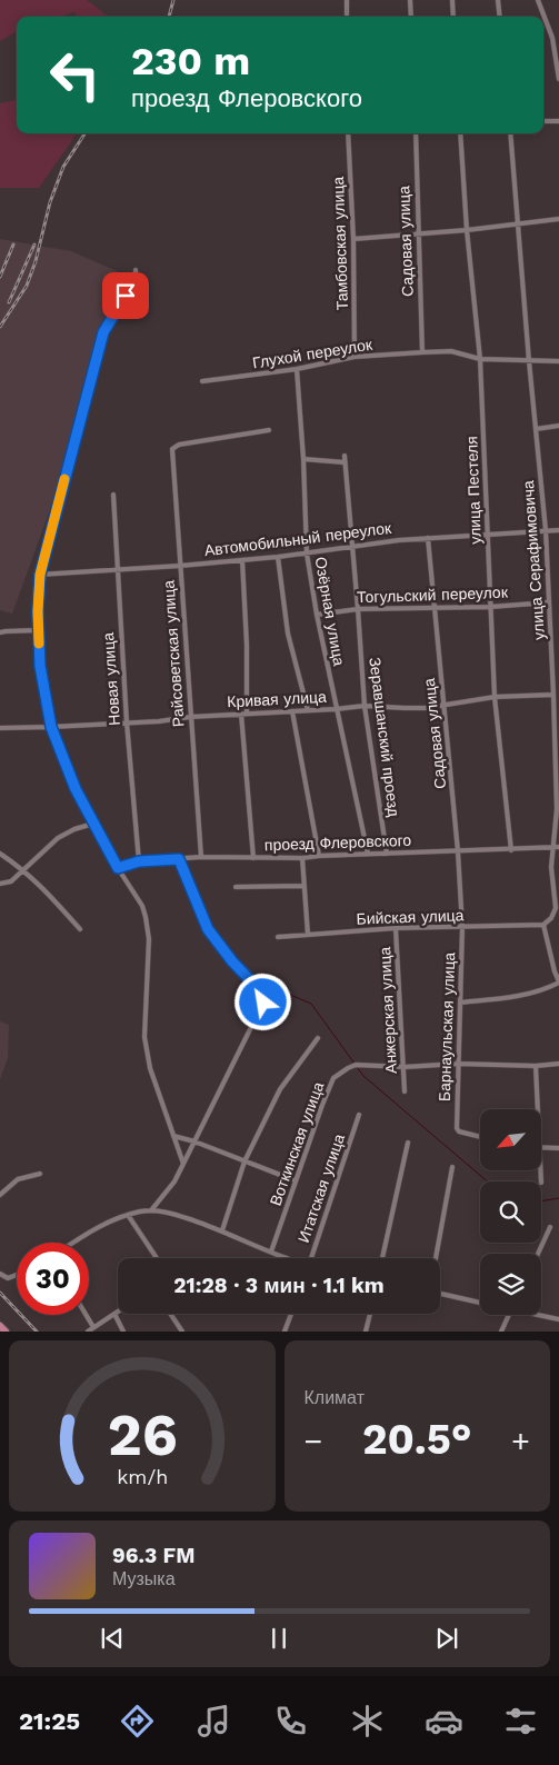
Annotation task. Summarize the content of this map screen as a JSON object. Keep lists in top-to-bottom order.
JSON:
{
  "streets": {
    "street": [
      "Садовая улица",
      "Тамбовская улица",
      "Глухой переулок",
      "улица Пестеля",
      "Автомобильный переулок",
      "улица Серафимовича",
      "Тогульский переулок",
      "Озёрная улица",
      "Райсоветская улица",
      "Новая улица",
      "Кривая улица",
      "Зеравшанский проезд",
      "проезд Флеровского",
      "Бийская улица",
      "Анжерская улица",
      "Барнаульская улица",
      "Воткинская улица",
      "Итатская улица"
    ]
  },
  "crossings": [
    ["Садовая улица", "Глухой переулок"],
    ["Садовая улица", "Автомобильный переулок"],
    ["Садовая улица", "Тогульский переулок"],
    ["Садовая улица", "Кривая улица"],
    ["Садовая улица", "проезд Флеровского"],
    ["Садовая улица", "Бийская улица"],
    ["Садовая улица", "Барнаульская улица"],
    ["Тамбовская улица", "Глухой переулок"],
    ["Глухой переулок", "улица Пестеля"],
    ["Глухой переулок", "улица Серафимовича"],
    ["Глухой переулок", "Озёрная улица"],
    ["улица Пестеля", "Автомобильный переулок"],
    ["улица Пестеля", "Тогульский переулок"],
    ["улица Пестеля", "Кривая улица"],
    ["улица Пестеля", "проезд Флеровского"],
    ["Автомобильный переулок", "улица Серафимовича"],
    ["Автомобильный переулок", "Озёрная улица"],
    ["Автомобильный переулок", "Райсоветская улица"],
    ["Автомобильный переулок", "Новая улица"],
    ["Автомобильный переулок", "Зеравшанский проезд"],
    ["улица Серафимовича", "Тогульский переулок"],
    ["улица Серафимовича", "Кривая улица"],
    ["улица Серафимовича", "проезд Флеровского"],
    ["улица Серафимовича", "Бийская улица"],
    ["Тогульский переулок", "Озёрная улица"],
    ["Тогульский переулок", "Зеравшанский проезд"],
    ["Озёрная улица", "Кривая улица"],
    ["Озёрная улица", "проезд Флеровского"],
    ["Райсоветская улица", "Кривая улица"],
    ["Райсоветская улица", "проезд Флеровского"],
    ["Новая улица", "Кривая улица"],
    ["Новая улица", "проезд Флеровского"],
    ["Кривая улица", "Зеравшанский проезд"],
    ["Зеравшанский проезд", "проезд Флеровского"],
    ["Бийская улица", "Анжерская улица"],
    ["Бийская улица", "Барнаульская улица"],
    ["Анжерская улица", "Воткинская улица"],
    ["Барнаульская улица", "Воткинская улица"]
  ],
  "north": "bottom left",
  "page": {
    "turn": ["230 m", "проезд Флеровского"],
    "limit": "30",
    "trip": "21:28 · 3 мин · 1.1 km",
    "tile": "Климат",
    "heat": ["−", "20.5°", "+"],
    "song": ["96.3 FM", "Музыка"],
    "tabs": "21:25",
    "gauge": ["26", "km/h"]
  }
}
